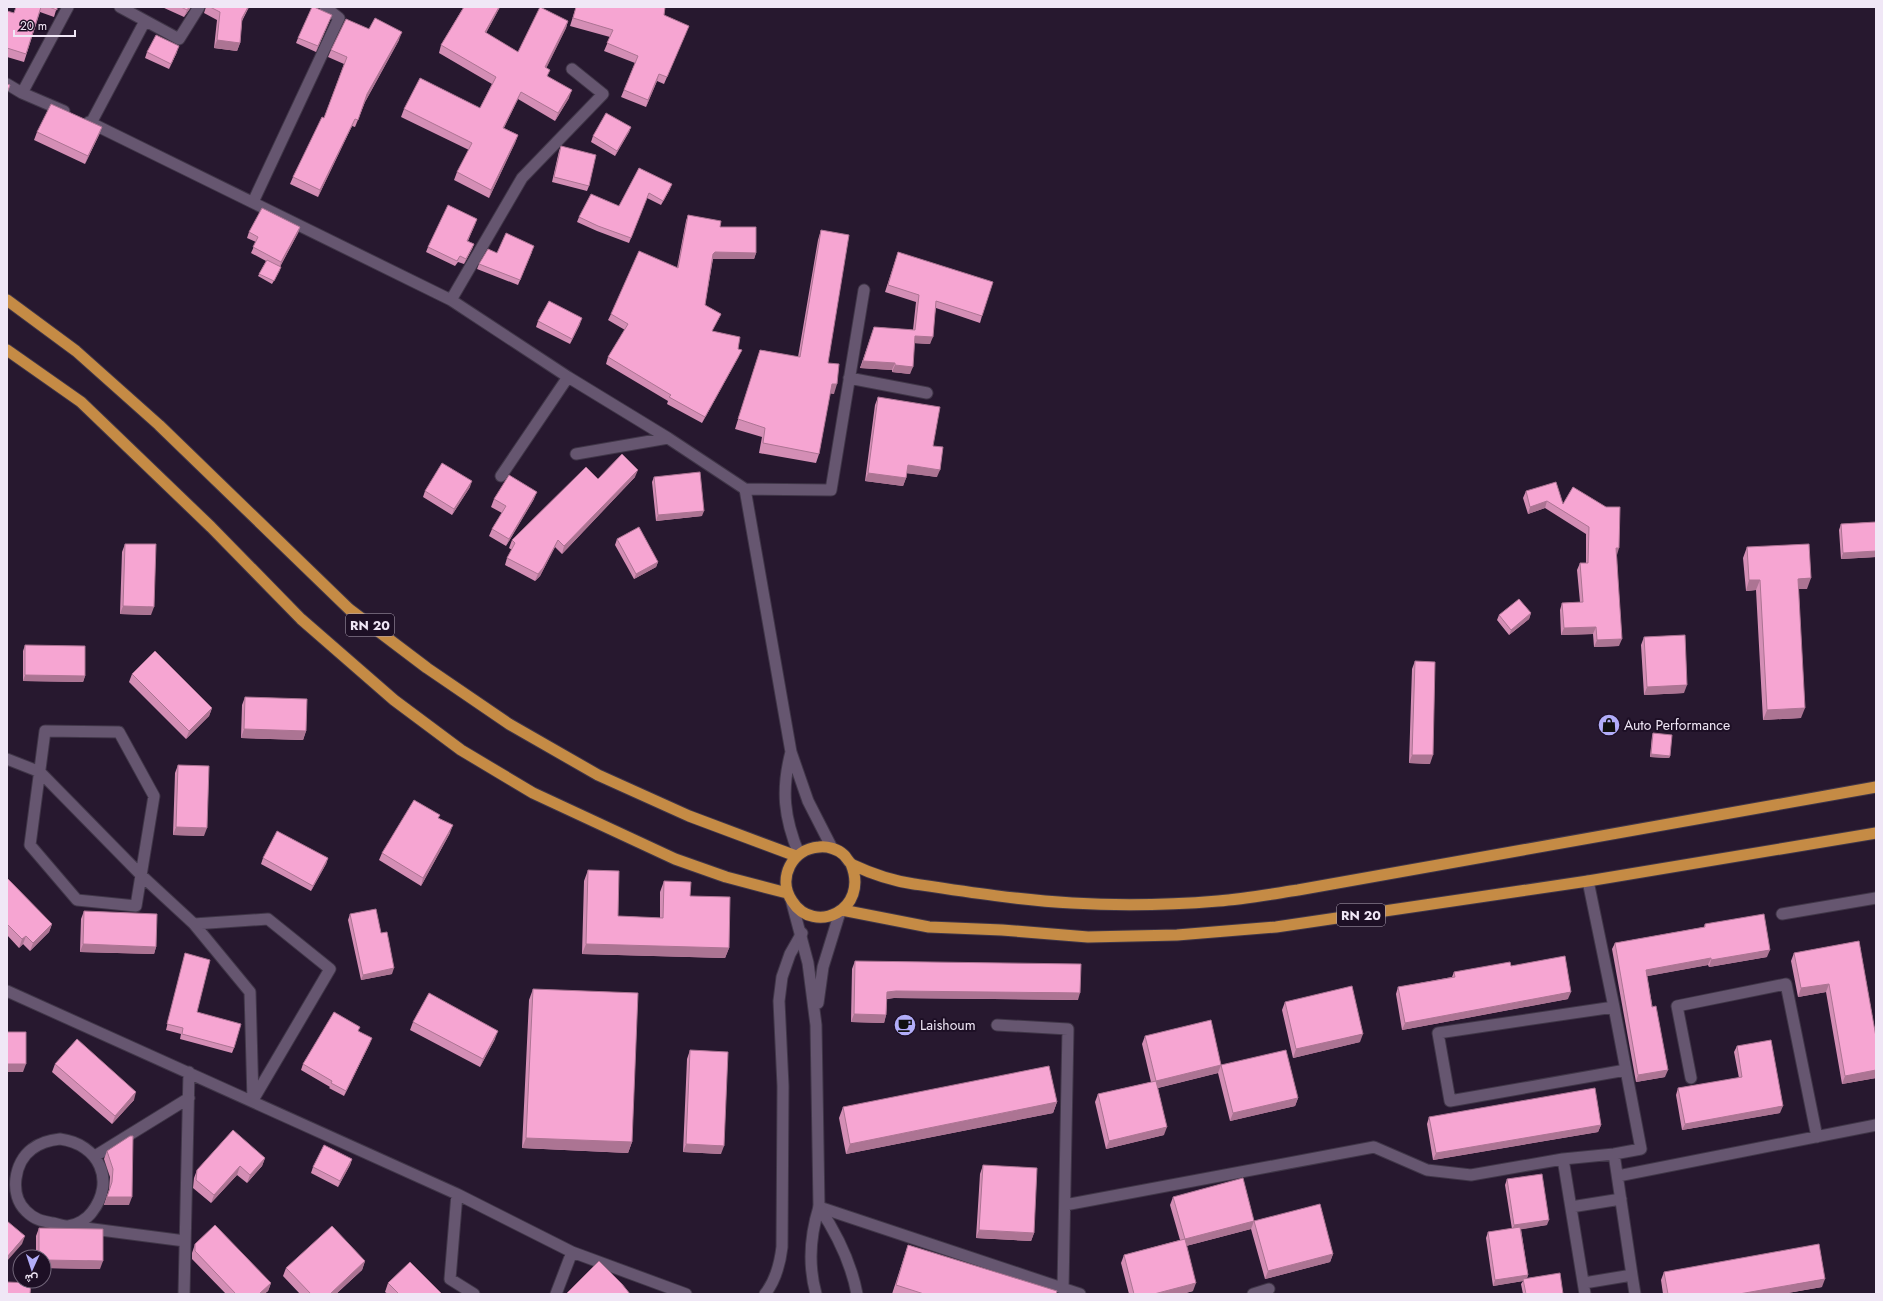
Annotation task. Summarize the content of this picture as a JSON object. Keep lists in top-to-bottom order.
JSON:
{
  "streets": {
    "highway": ["RN 20"]
  },
  "places": {
    "shop": ["Auto Performance"],
    "cafe": ["Laishoum"]
  },
  "scale_bar": "20 m",
  "north": "bottom"
}
